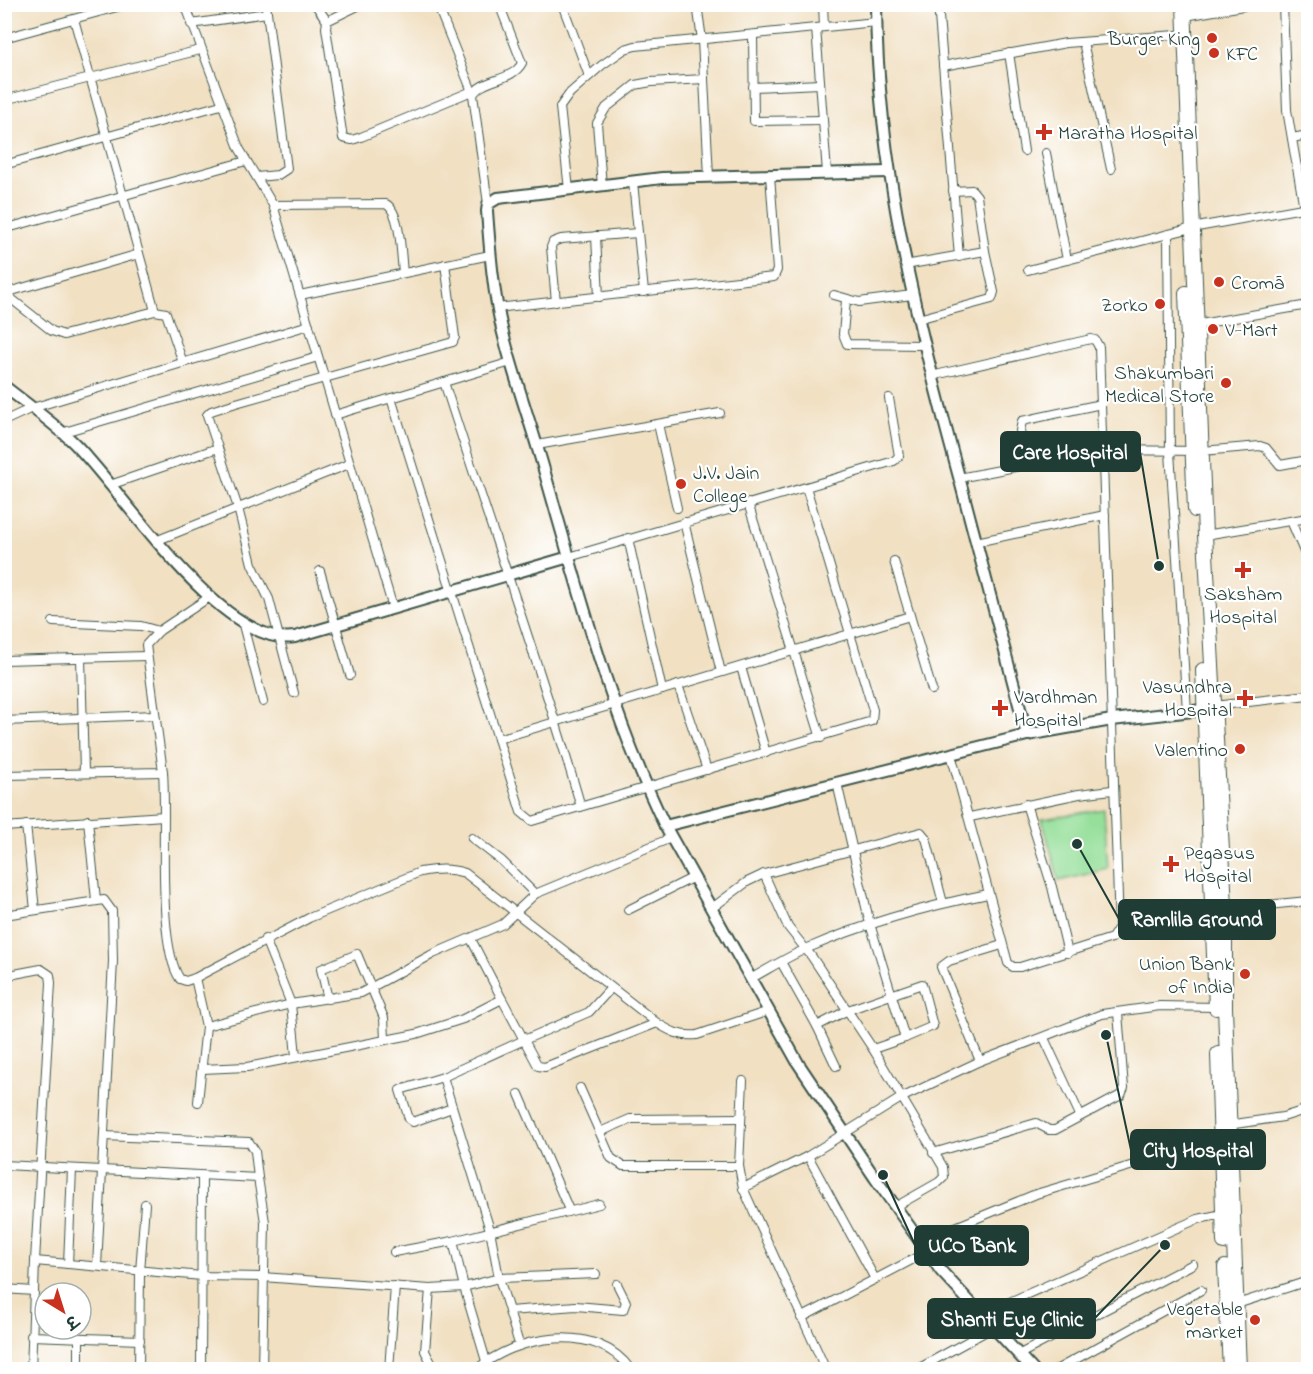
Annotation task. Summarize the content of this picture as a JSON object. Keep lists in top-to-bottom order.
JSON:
{
  "places": {
    "other": [
      "Burger King",
      "KFC",
      "Cromā",
      "Zorko",
      "V-Mart",
      "Shakumbari Medical Store",
      "J.V. Jain College",
      "Care Hospital",
      "Valentino",
      "Ramlila Ground",
      "Union Bank of India",
      "City Hospital",
      "UCO Bank",
      "Shanti Eye Clinic",
      "Vegetable market"
    ],
    "health": [
      "Maratha Hospital",
      "Saksham Hospital",
      "Vasundhra Hospital",
      "Vardhman Hospital",
      "Pegasus Hospital"
    ]
  },
  "north": "bottom right"
}
